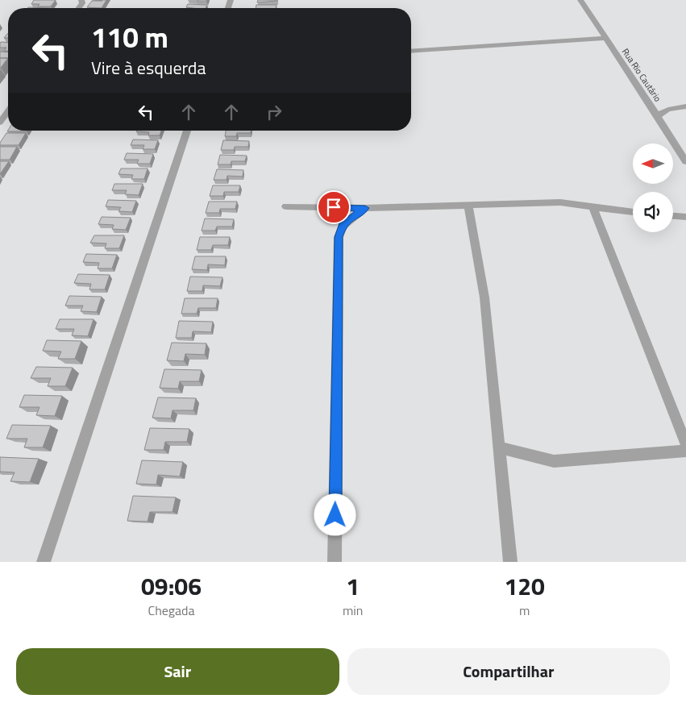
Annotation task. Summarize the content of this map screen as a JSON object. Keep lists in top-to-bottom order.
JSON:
{
  "streets": {
    "street": ["Rua Rio Cautário"]
  },
  "north": "left",
  "page": {
    "turn": ["110 m", "Vire à esquerda"],
    "eta": [
      "09:06",
      "Chegada",
      "1",
      "min",
      "120",
      "m"
    ],
    "buttons": ["Sair", "Compartilhar"]
  }
}
